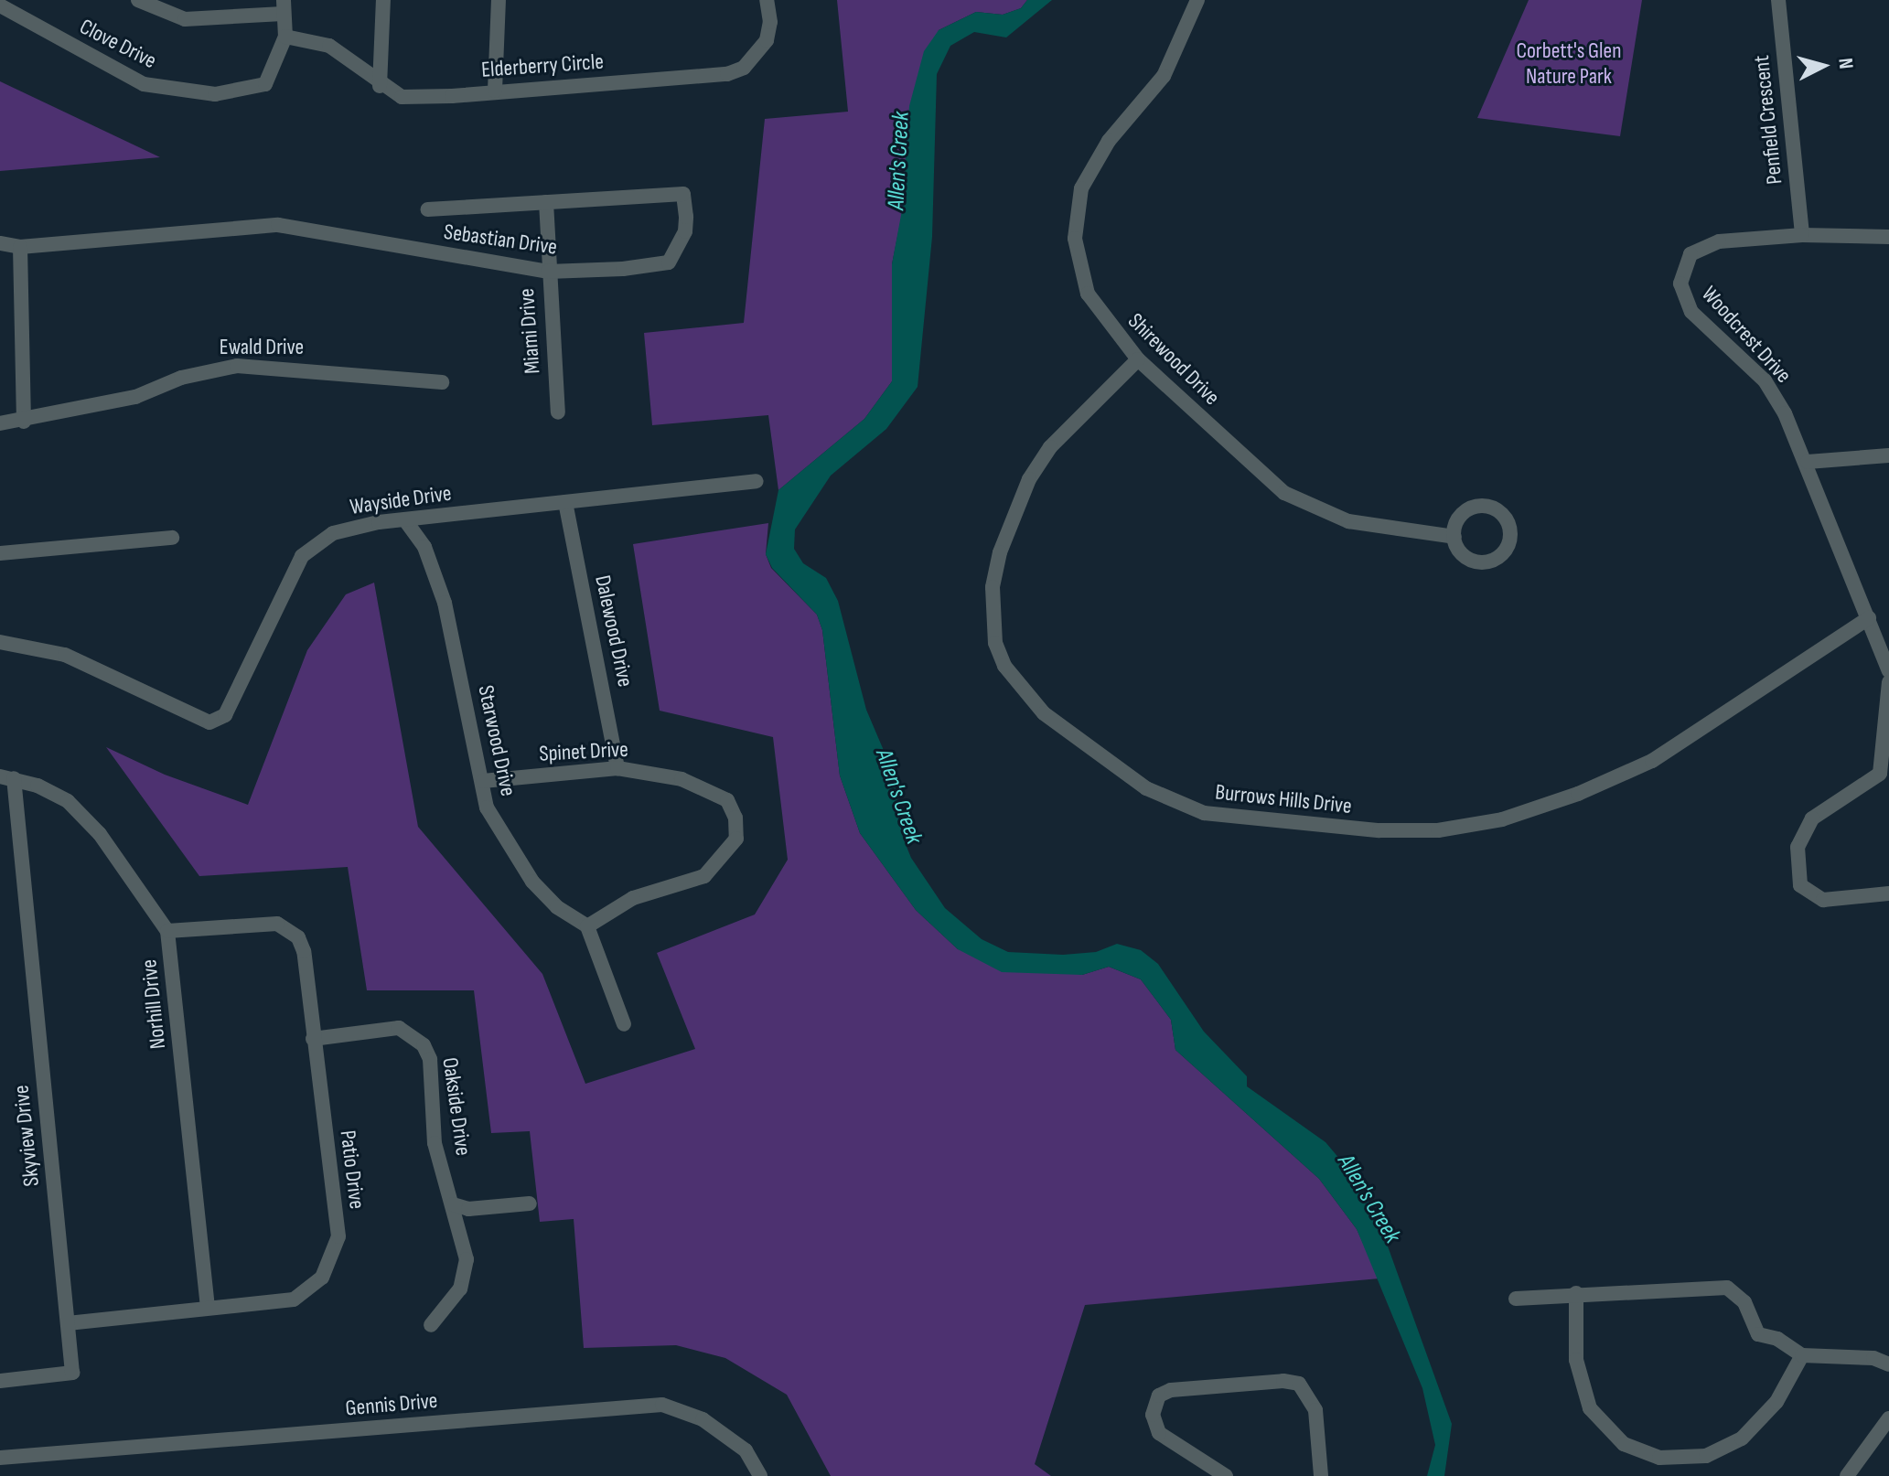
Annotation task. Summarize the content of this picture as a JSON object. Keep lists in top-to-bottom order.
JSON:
{
  "streets": {
    "street": [
      "Clove Drive",
      "Elderberry Circle",
      "Penfield Crescent",
      "Sebastian Drive",
      "Miami Drive",
      "Woodcrest Drive",
      "Ewald Drive",
      "Shirewood Drive",
      "Wayside Drive",
      "Dalewood Drive",
      "Starwood Drive",
      "Spinet Drive",
      "Burrows Hills Drive",
      "Norhill Drive",
      "Oakside Drive",
      "Skyview Drive",
      "Patio Drive",
      "Gennis Drive"
    ]
  },
  "crossings": [
    ["Clove Drive", "Elderberry Circle"],
    ["Penfield Crescent", "Woodcrest Drive"],
    ["Sebastian Drive", "Miami Drive"],
    ["Woodcrest Drive", "Burrows Hills Drive"],
    ["Shirewood Drive", "Burrows Hills Drive"],
    ["Wayside Drive", "Dalewood Drive"],
    ["Wayside Drive", "Starwood Drive"],
    ["Dalewood Drive", "Spinet Drive"],
    ["Starwood Drive", "Spinet Drive"],
    ["Norhill Drive", "Skyview Drive"],
    ["Norhill Drive", "Patio Drive"],
    ["Oakside Drive", "Patio Drive"],
    ["Skyview Drive", "Patio Drive"]
  ],
  "water": ["Allen's Creek"],
  "parks": ["Corbett's Glen Nature Park"],
  "north": "right"
}
